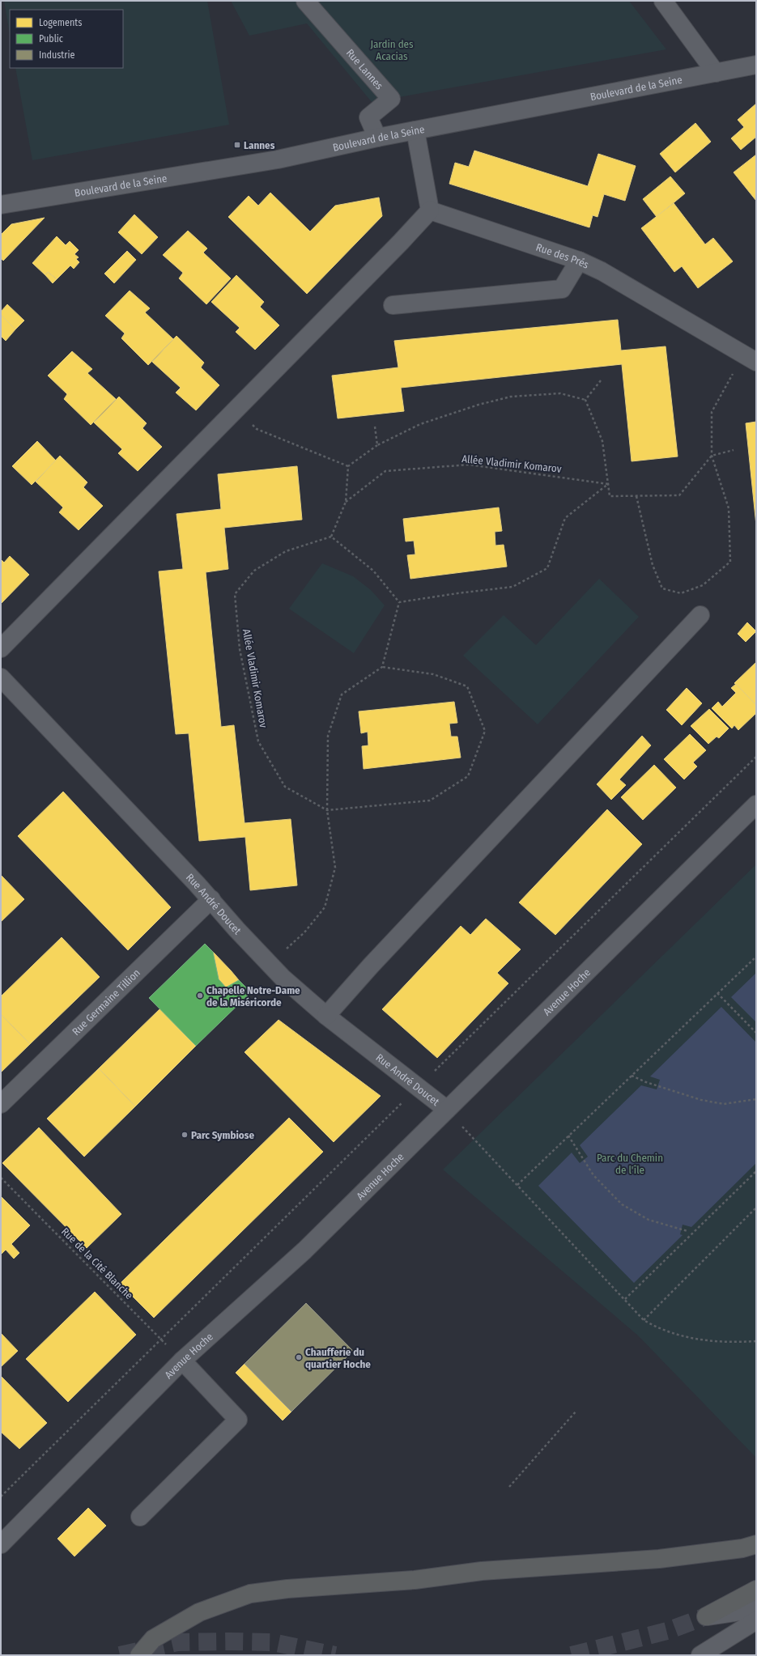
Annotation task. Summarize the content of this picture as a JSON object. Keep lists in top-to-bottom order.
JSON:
{
  "streets": {
    "street": [
      "Rue Lannes",
      "Boulevard de la Seine",
      "Rue des Prés",
      "Rue André Doucet",
      "Avenue Hoche",
      "Rue Germaine Tillion"
    ],
    "path": ["Allée Vladimir Komarov", "Rue de la Cité Blanche"]
  },
  "crossings": [
    ["Rue Lannes", "Boulevard de la Seine"],
    ["Rue André Doucet", "Avenue Hoche"],
    ["Rue André Doucet", "Rue Germaine Tillion"],
    ["Avenue Hoche", "Rue de la Cité Blanche"]
  ],
  "parks": ["Jardin des Acacias", "Parc du Chemin de l'île"],
  "places": {
    "transit": ["Lannes"],
    "other": ["Chapelle Notre-Dame de la Miséricorde", "Parc Symbiose", "Chaufferie du quartier Hoche"]
  },
  "legend": ["Logements", "Public", "Industrie"]
}
